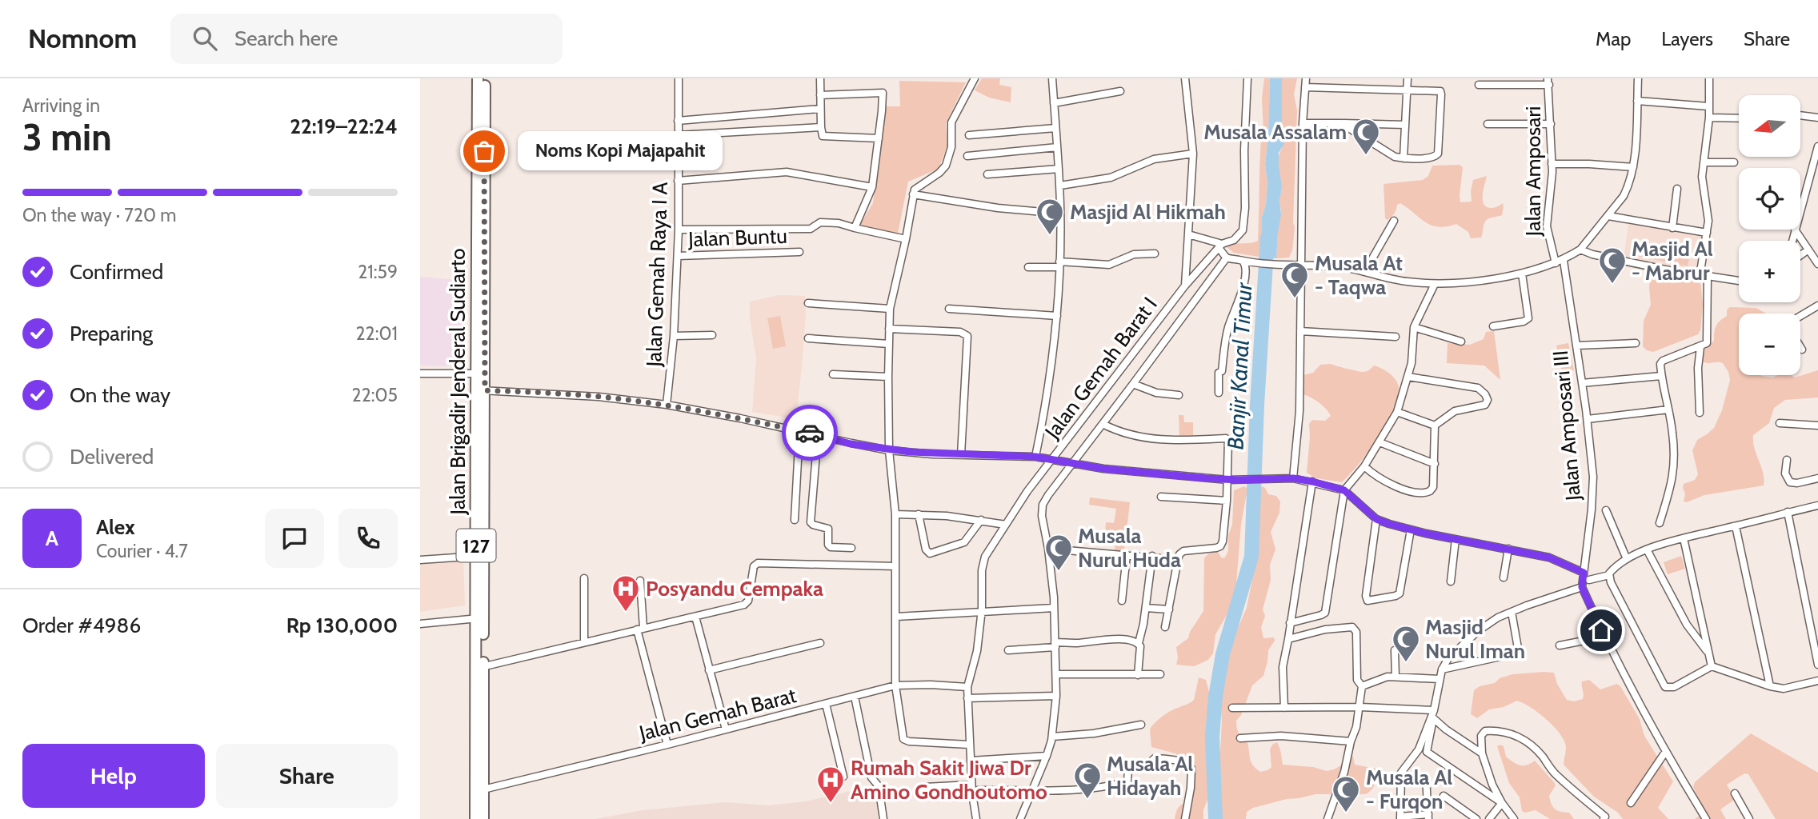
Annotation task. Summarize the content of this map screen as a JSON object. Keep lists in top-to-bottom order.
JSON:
{
  "streets": {
    "main road": ["Jalan Brigadir Jenderal Sudiarto", "127"],
    "street": [
      "Jalan Amposari",
      "Jalan Buntu",
      "Jalan Gemah Raya I A",
      "Jalan Gemah Barat I",
      "Jalan Amposari III",
      "Jalan Gemah Barat"
    ]
  },
  "crossings": [
    ["Jalan Buntu", "Jalan Gemah Raya I A"],
    ["Jalan Gemah Barat I", "Jalan Gemah Barat"],
    ["Jalan Brigadir Jenderal Sudiarto", "Jalan Gemah Barat"]
  ],
  "water": ["Banjir Kanal Timur"],
  "places": {
    "other": ["Noms Kopi Majapahit"],
    "mosque": [
      "Musala Assalam",
      "Masjid Al Hikmah",
      "Masjid Al - Mabrur",
      "Musala At - Taqwa",
      "Musala Nurul Huda",
      "Masjid Nurul Iman",
      "Musala Al Hidayah",
      "Musala Al - Furqon"
    ],
    "hospital": ["Posyandu Cempaka", "Rumah Sakit Jiwa Dr Amino Gondhoutomo"]
  },
  "north": "left",
  "page": {
    "header": "Nomnom",
    "search": "Search here",
    "nav": ["Map", "Layers", "Share"],
    "heading": ["3 min", "Arriving in", "22:19–22:24"],
    "panel": [
      "Alex",
      "Courier · 4.7",
      "Order #4986",
      "Rp 130,000"
    ],
    "map_buttons": ["+", "−"],
    "bubble": "Noms Kopi Majapahit",
    "bar": "On the way · 720 m",
    "list": [
      ["Confirmed", "21:59"],
      ["Preparing", "22:01"],
      ["On the way", "22:05"],
      "Delivered"
    ],
    "round": "A",
    "buttons": ["Help", "Share"]
  }
}
